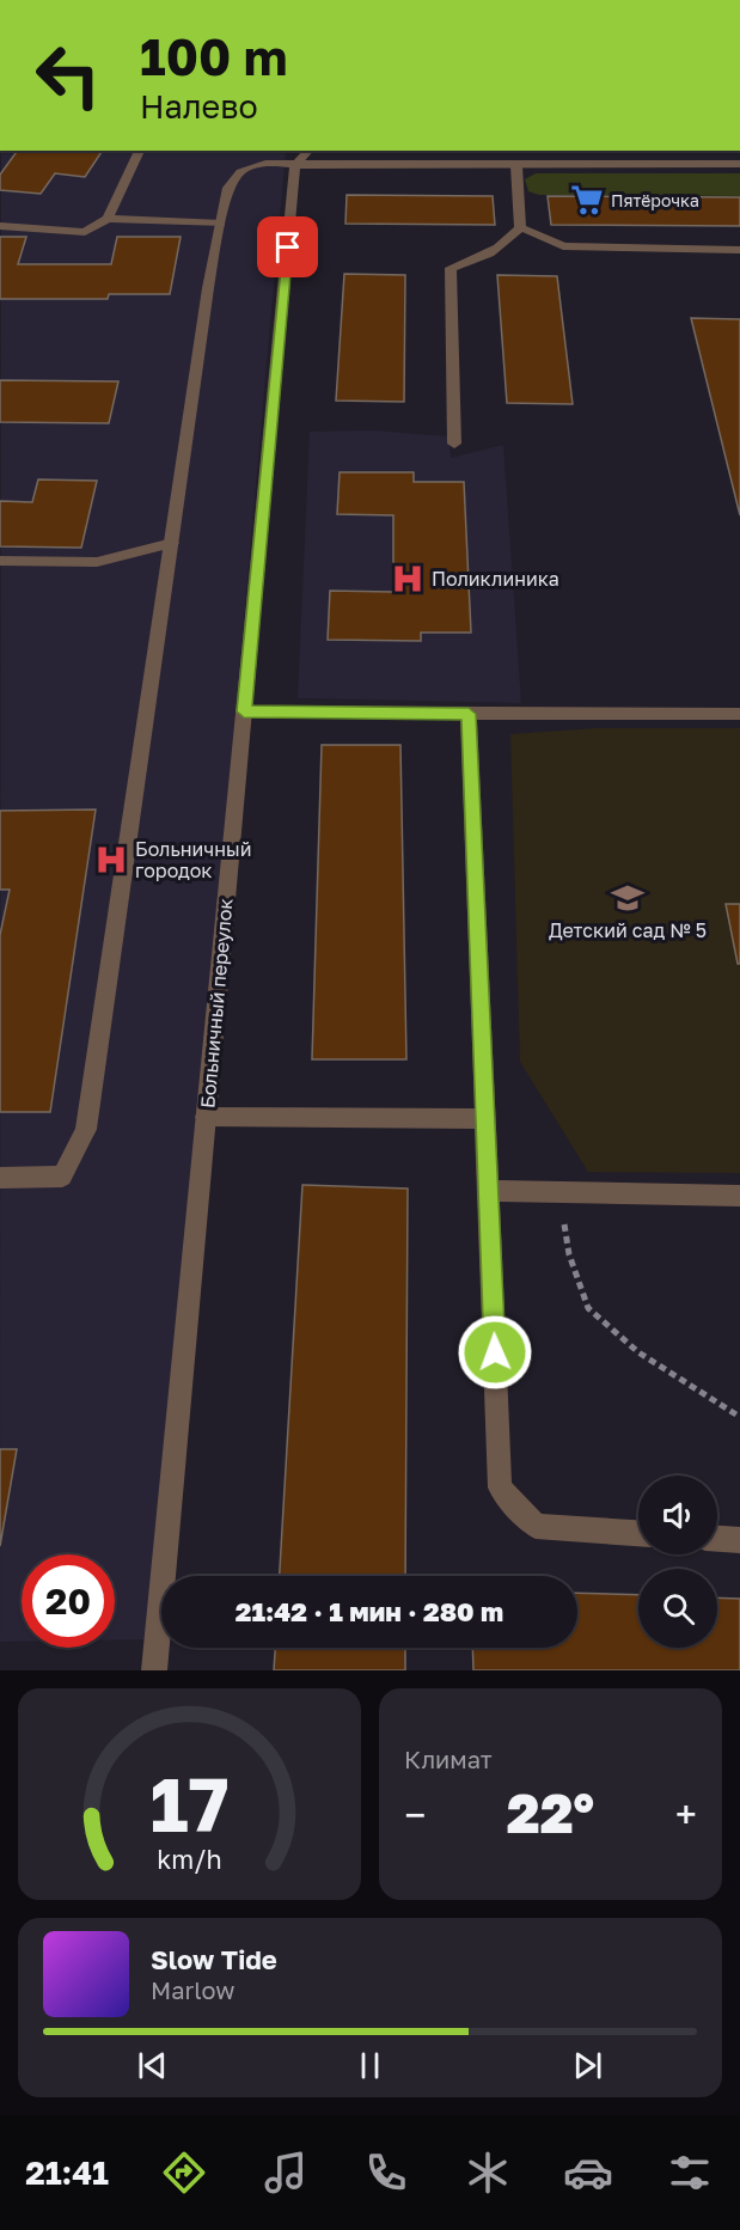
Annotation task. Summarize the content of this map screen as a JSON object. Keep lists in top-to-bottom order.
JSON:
{
  "streets": {
    "street": ["Больничный переулок"]
  },
  "places": {
    "supermarket": ["Пятёрочка"],
    "hospital": ["Поликлиника", "Больничный городок"],
    "school or university": ["Детский сад № 5"]
  },
  "page": {
    "turn": ["100 m", "Налево"],
    "limit": "20",
    "trip": "21:42 · 1 мин · 280 m",
    "tile": "Климат",
    "heat": ["−", "22°", "+"],
    "song": ["Slow Tide", "Marlow"],
    "tabs": "21:41",
    "gauge": ["17", "km/h"]
  }
}
